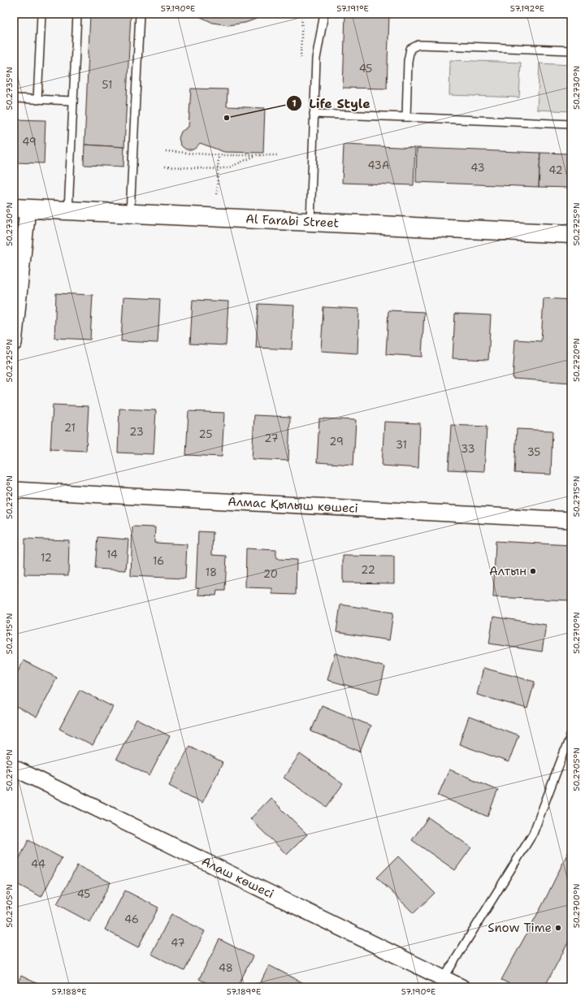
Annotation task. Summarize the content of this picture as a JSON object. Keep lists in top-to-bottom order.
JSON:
{
  "streets": {
    "street": ["Al Farabi Street", "Алмас Қылыш көшесі", "Алаш көшесі"]
  },
  "places": ["Life Style", "Алтын", "Snow Time"],
  "house_numbers": [
    "45",
    "51",
    "49",
    "43А",
    "43",
    "42",
    "21",
    "23",
    "25",
    "27",
    "29",
    "31",
    "33",
    "35",
    "14",
    "12",
    "16",
    "22",
    "18",
    "20",
    "44",
    "45",
    "46",
    "47",
    "48"
  ],
  "coordinates": [
    "57.190°E",
    "57.191°E",
    "57.192°E",
    "50.2730°N",
    "50.2735°N",
    "50.2725°N",
    "50.2720°N",
    "50.2715°N",
    "50.2710°N",
    "50.2705°N",
    "50.2700°N",
    "57.188°E",
    "57.189°E"
  ]
}
